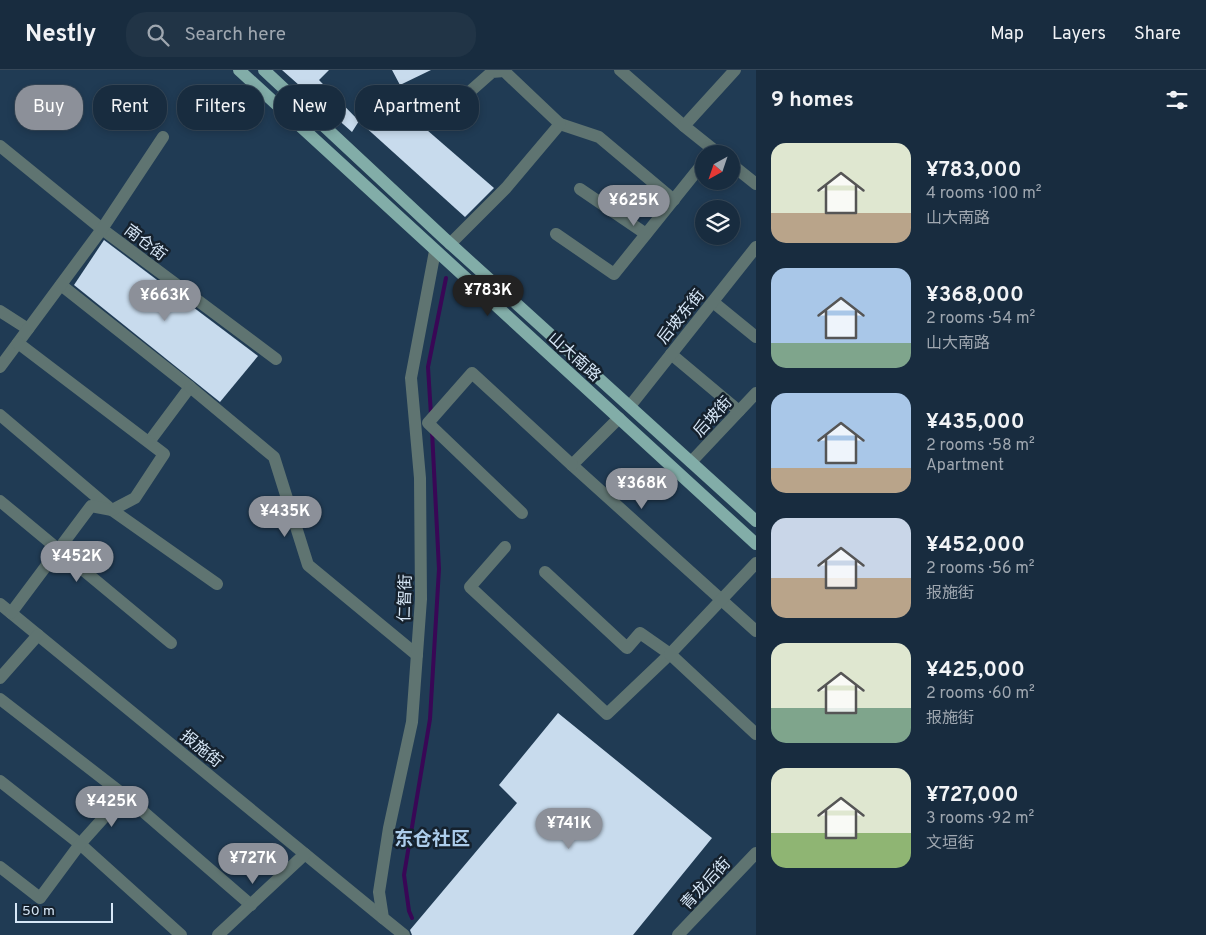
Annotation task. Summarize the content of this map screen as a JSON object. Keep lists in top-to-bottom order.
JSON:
{
  "streets": {
    "main road": ["山大南路"],
    "street": [
      "南仓街",
      "后坡东街",
      "后坡街",
      "仁智街",
      "报施街",
      "青龙后街"
    ]
  },
  "crossings": [
    ["后坡东街", "山大南路"],
    ["山大南路", "后坡街"],
    ["山大南路", "仁智街"],
    ["仁智街", "报施街"]
  ],
  "districts": ["东仓社区"],
  "scale_bar": "50 m",
  "north": "bottom left",
  "page": {
    "header": "Nestly",
    "search": "Search here",
    "nav": ["Map", "Layers", "Share"],
    "heading": "9 homes",
    "chip": [
      "Buy",
      "Rent",
      "Filters",
      "New",
      "Apartment"
    ],
    "list": [
      {
        "name": "¥783,000",
        "note": "4 rooms · 100 m² · 山大南路"
      },
      {
        "name": "¥368,000",
        "note": "2 rooms · 54 m² · 山大南路"
      },
      {
        "name": "¥435,000",
        "note": "2 rooms · 58 m² · Apartment"
      },
      {
        "name": "¥452,000",
        "note": "2 rooms · 56 m² · 报施街"
      },
      {
        "name": "¥425,000",
        "note": "2 rooms · 60 m² · 报施街"
      },
      {
        "name": "¥727,000",
        "note": "3 rooms · 92 m² · 文垣街"
      }
    ],
    "price": [
      "¥625K",
      "¥783K",
      "¥663K",
      "¥368K",
      "¥435K",
      "¥452K",
      "¥425K",
      "¥741K",
      "¥727K"
    ],
    "scale": "50 m"
  }
}
